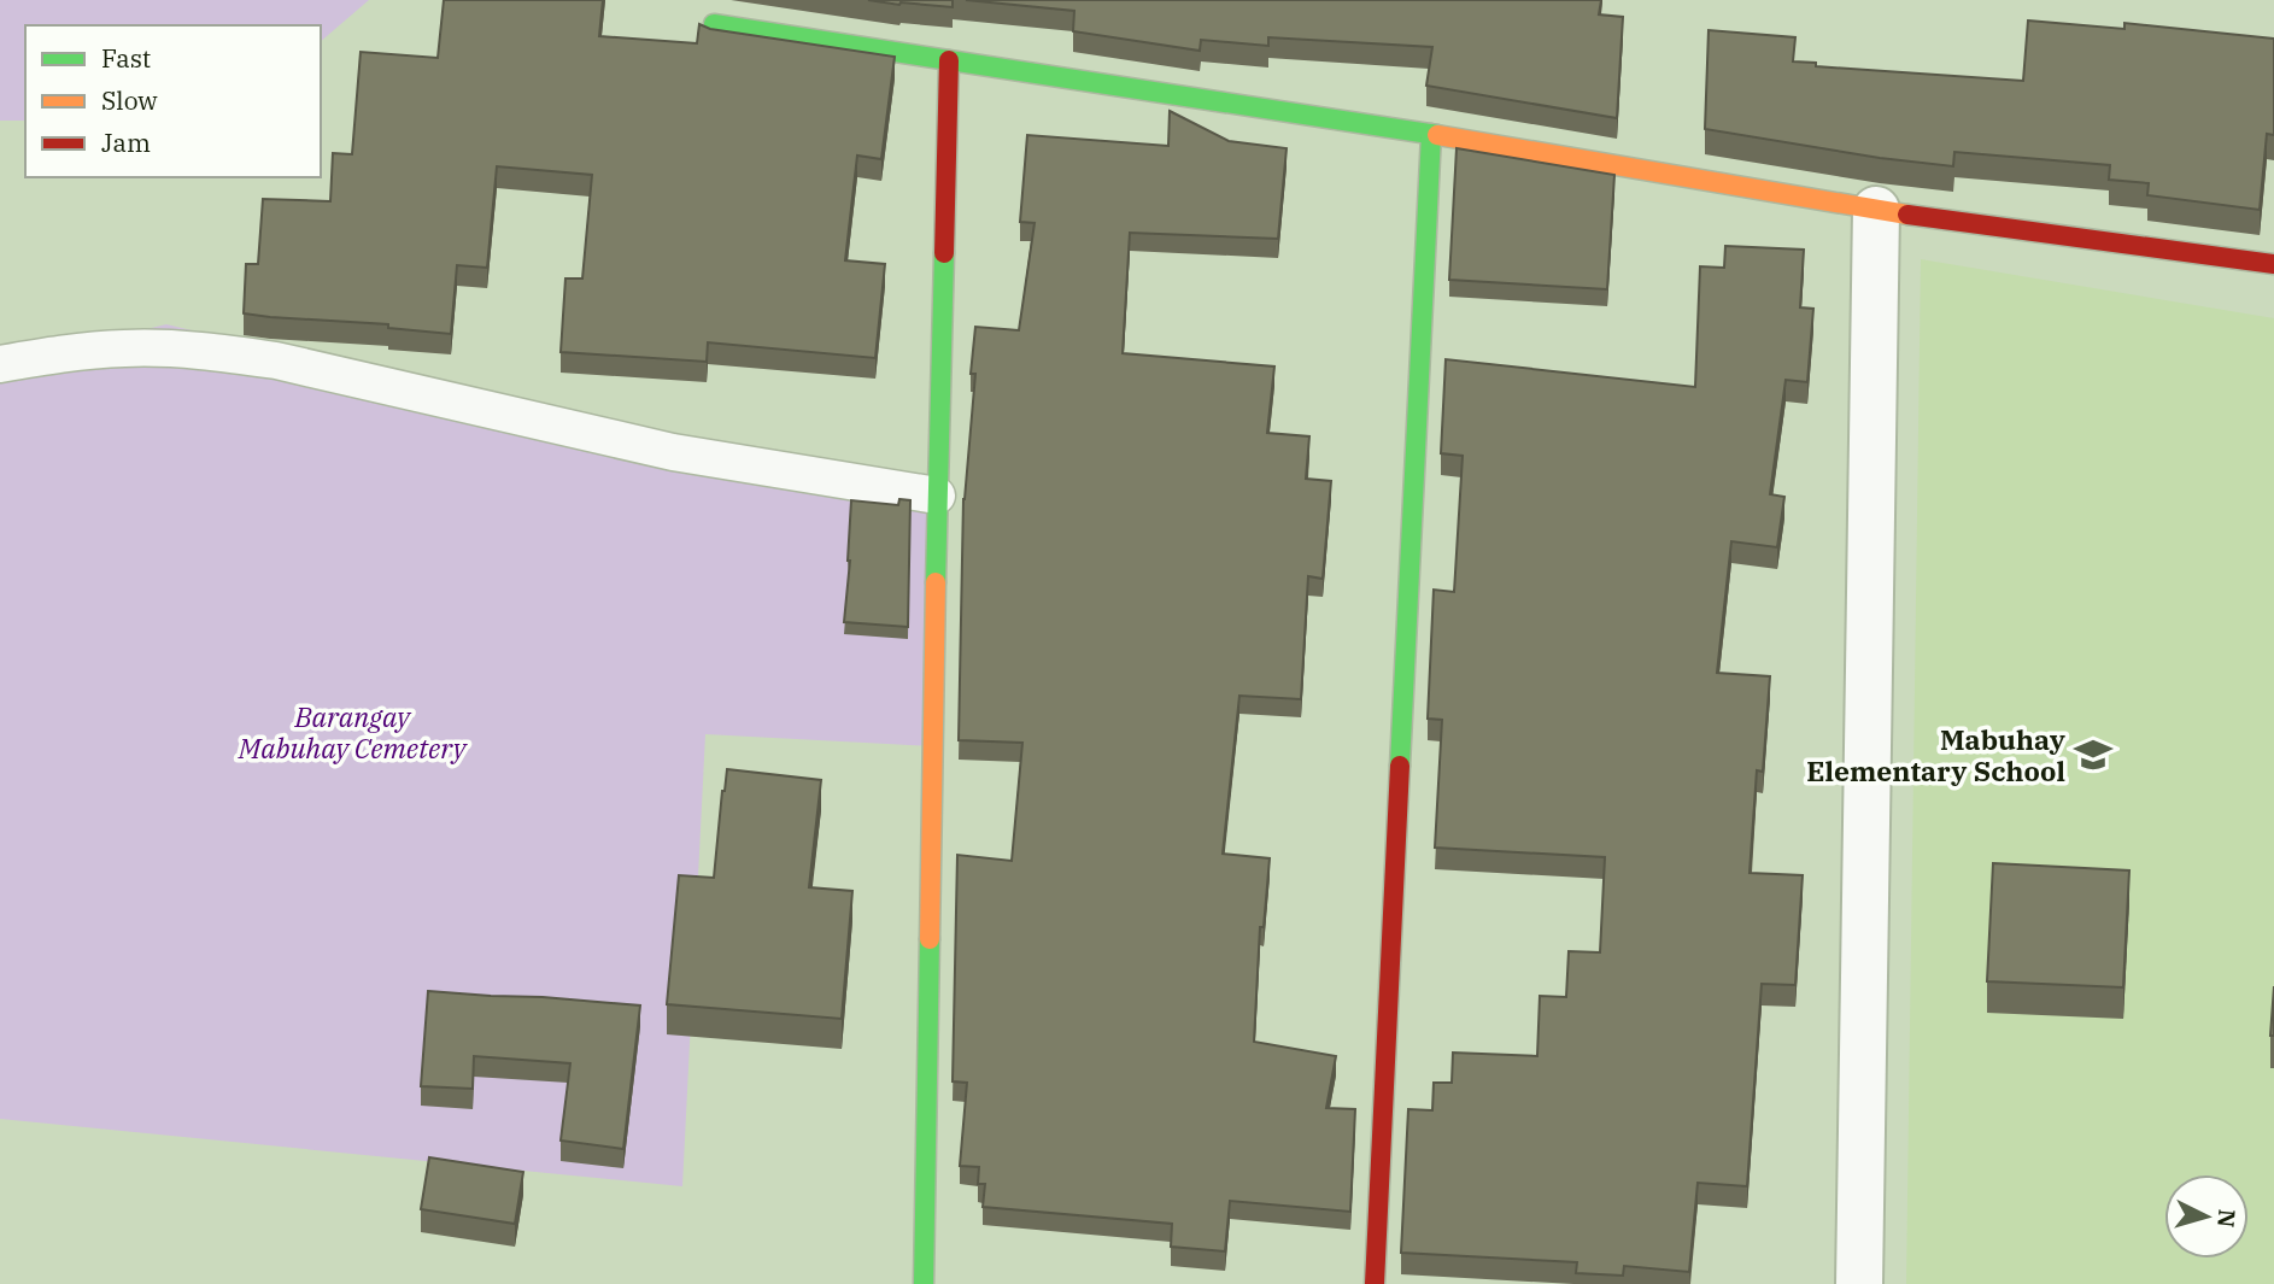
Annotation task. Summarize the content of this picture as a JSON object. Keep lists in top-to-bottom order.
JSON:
{
  "parks": ["Barangay Mabuhay Cemetery"],
  "places": {
    "school or university": ["Mabuhay Elementary School"]
  },
  "legend": ["Fast", "Slow", "Jam"],
  "north": "right"
}
